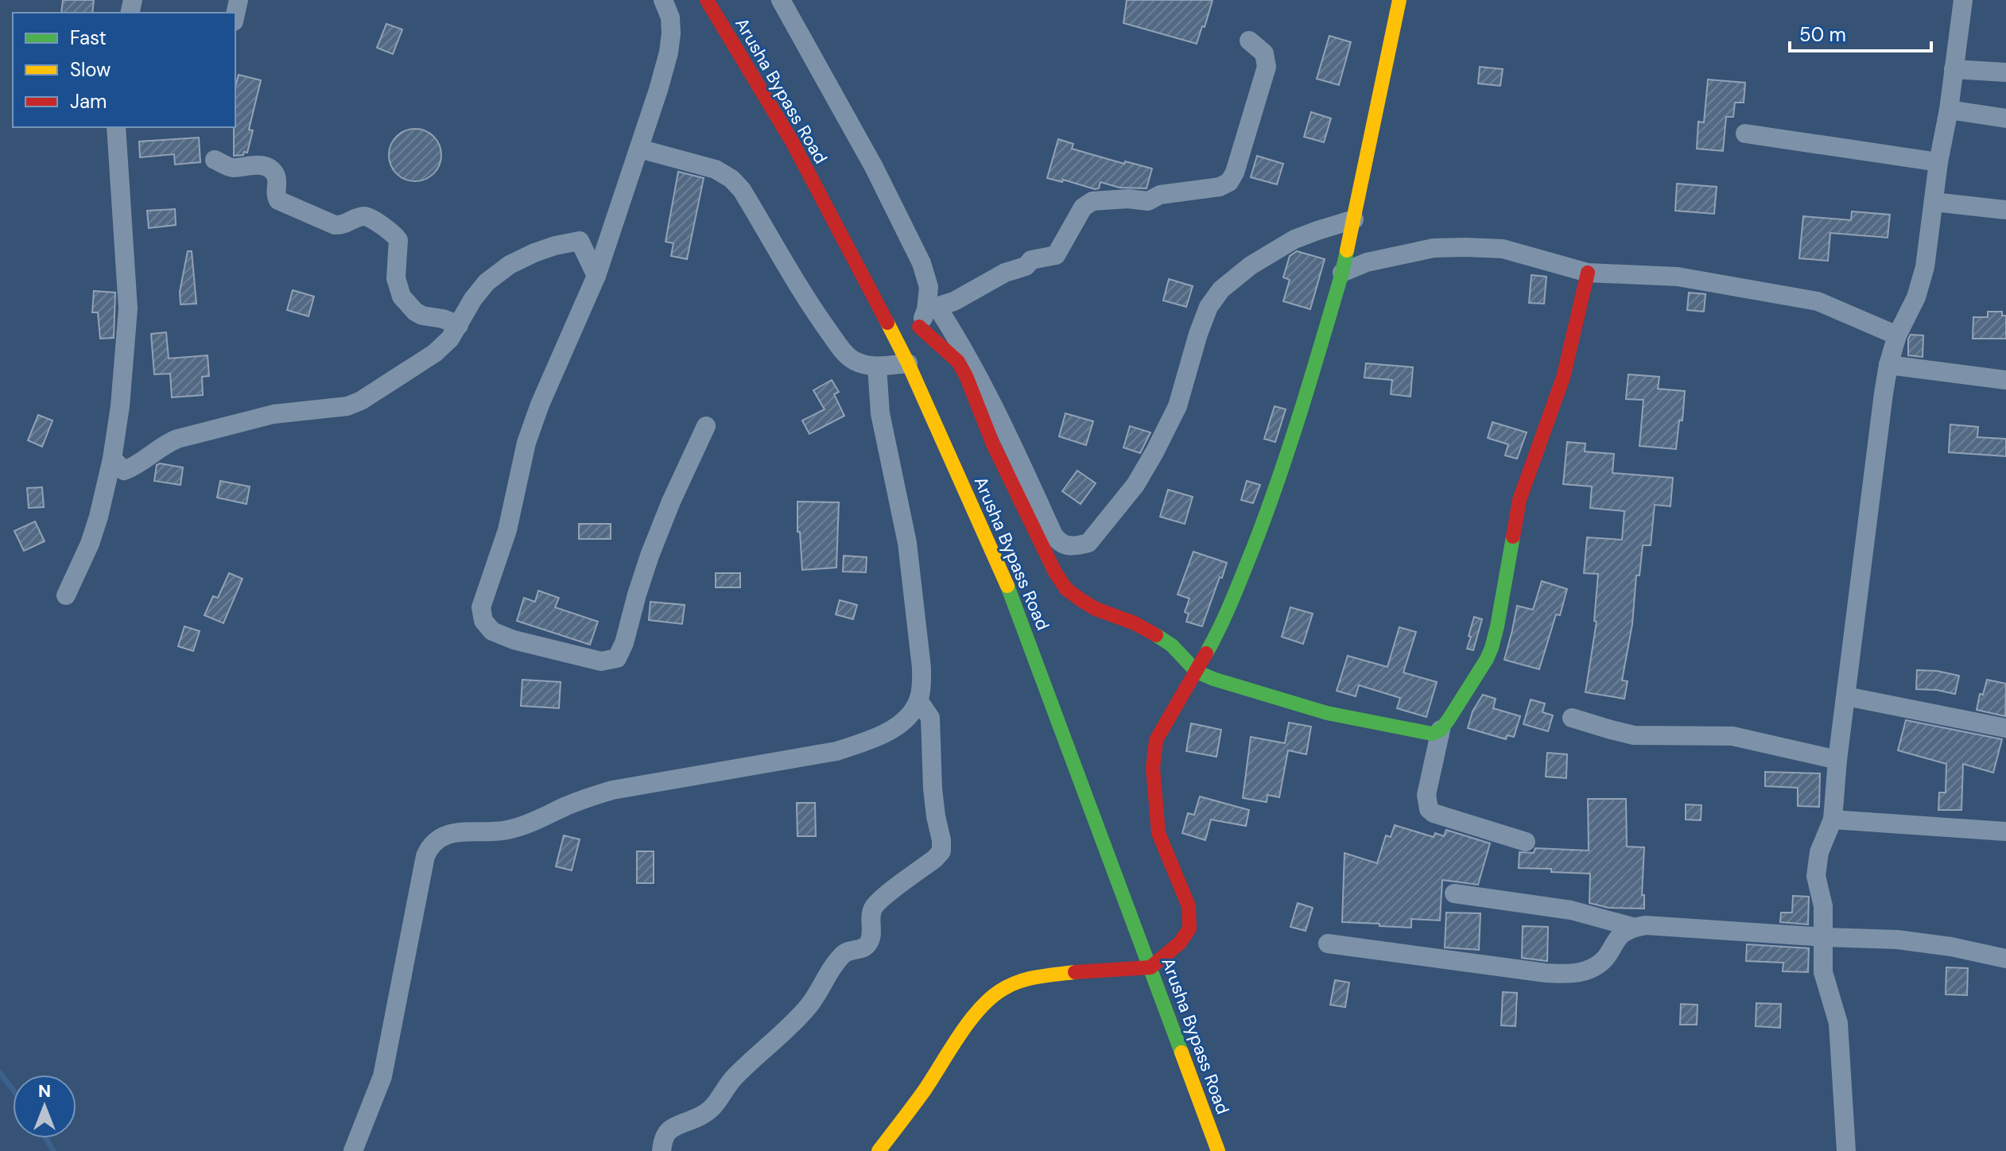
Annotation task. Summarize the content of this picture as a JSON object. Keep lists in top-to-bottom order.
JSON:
{
  "streets": {
    "street": ["Arusha Bypass Road"]
  },
  "legend": ["Fast", "Slow", "Jam"],
  "scale_bar": "50 m",
  "north": "top"
}
